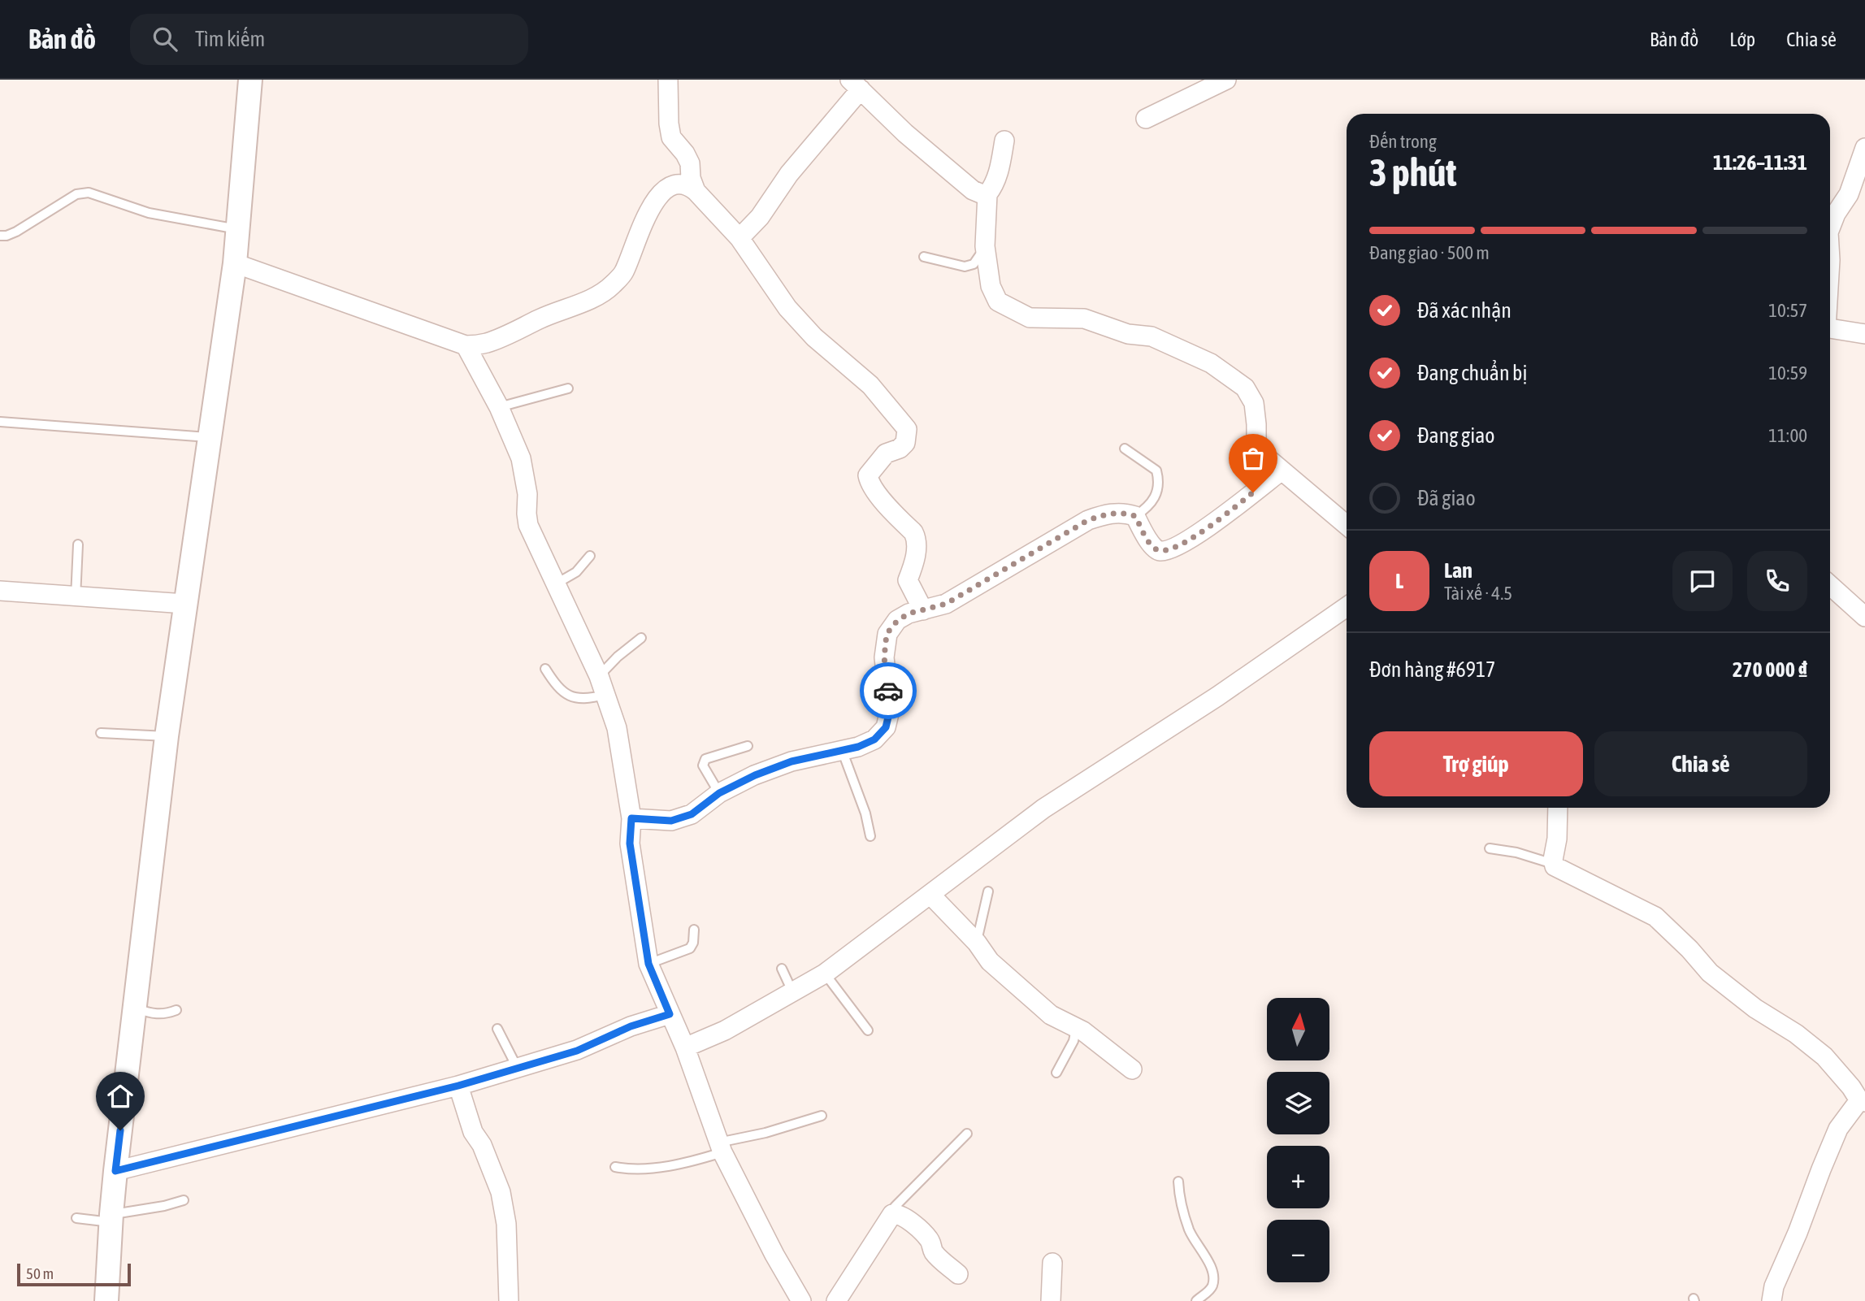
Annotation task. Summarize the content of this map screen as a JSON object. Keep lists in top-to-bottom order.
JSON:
{
  "scale_bar": "50 m",
  "north": "top",
  "page": {
    "header": "Bản đồ",
    "search": "Tìm kiếm",
    "nav": ["Bản đồ", "Lớp", "Chia sẻ"],
    "heading": ["3 phút", "Đến trong", "11:26–11:31"],
    "panel": [
      "Lan",
      "Tài xế · 4.5",
      "Đơn hàng #6917",
      "270 000 ₫"
    ],
    "bar": "Đang giao · 500 m",
    "list": [
      ["Đã xác nhận", "10:57"],
      ["Đang chuẩn bị", "10:59"],
      ["Đang giao", "11:00"],
      "Đã giao"
    ],
    "round": "L",
    "buttons": ["Trợ giúp", "Chia sẻ"],
    "map_buttons": ["+", "−"],
    "scale": "50 m"
  }
}
